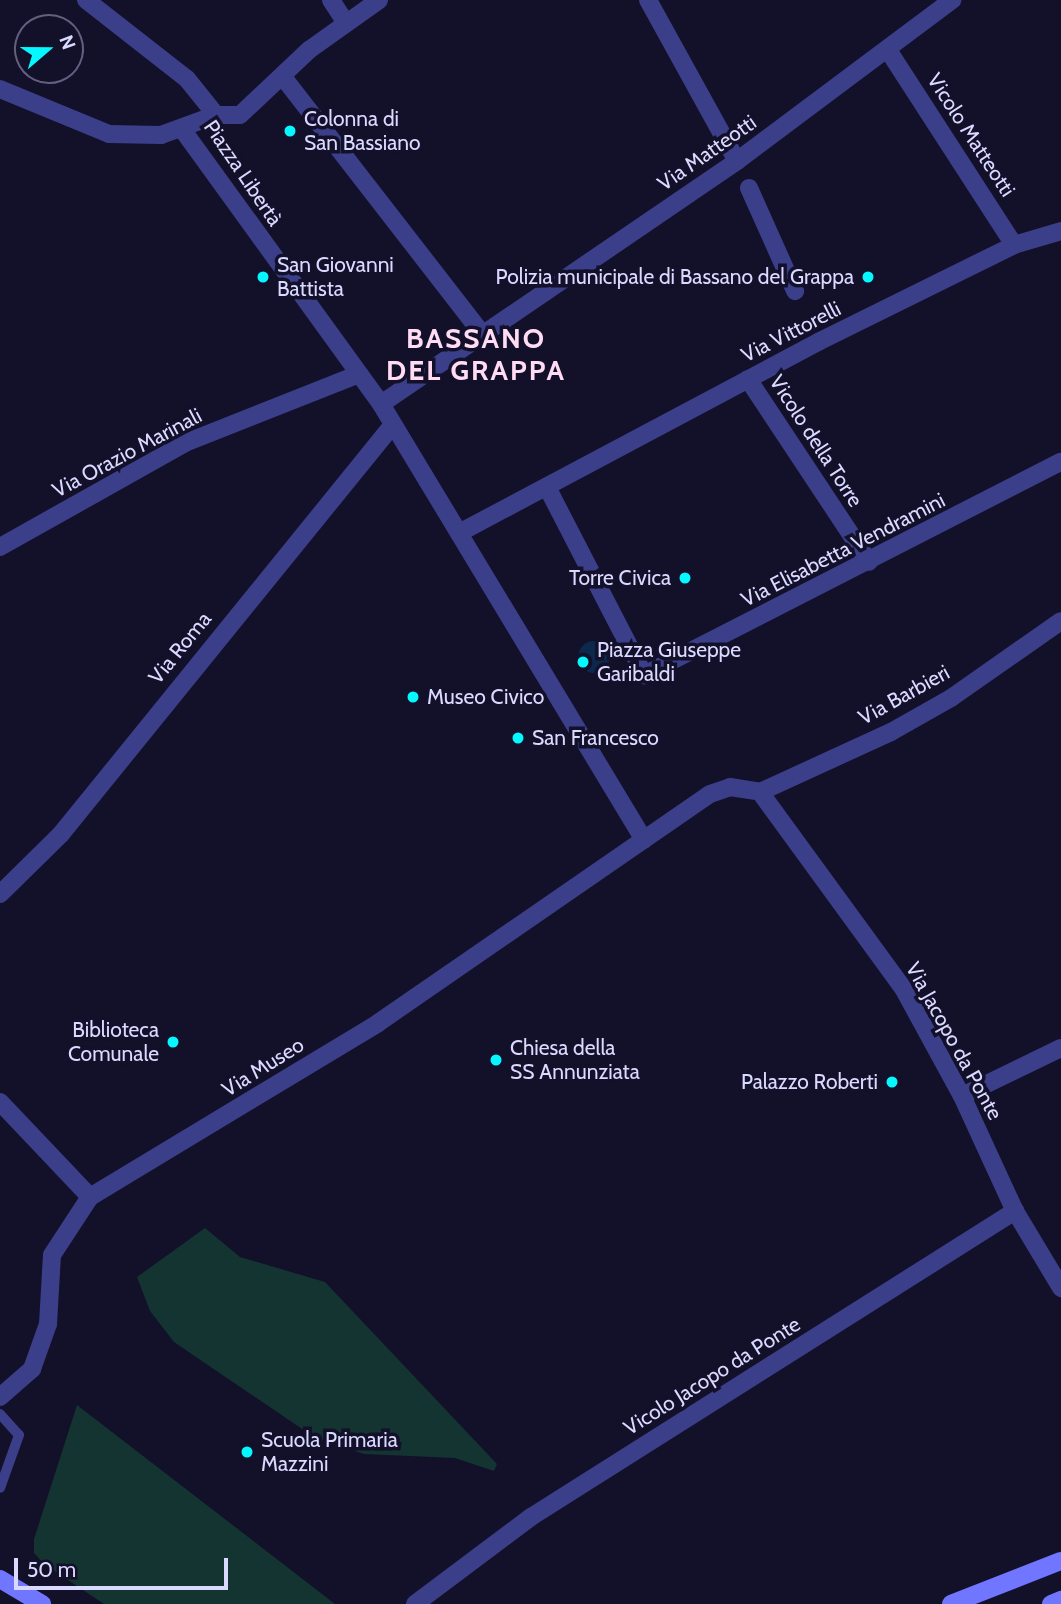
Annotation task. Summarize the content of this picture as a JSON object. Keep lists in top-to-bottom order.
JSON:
{
  "streets": {
    "street": [
      "Vicolo Matteotti",
      "Via Matteotti",
      "Piazza Libertà",
      "Via Vittorelli",
      "Vicolo della Torre",
      "Via Orazio Marinali",
      "Via Elisabetta Vendramini",
      "Via Roma",
      "Via Barbieri",
      "Via Jacopo da Ponte",
      "Via Museo",
      "Vicolo Jacopo da Ponte"
    ]
  },
  "crossings": [
    ["Vicolo Matteotti", "Via Matteotti"],
    ["Vicolo Matteotti", "Via Vittorelli"],
    ["Piazza Libertà", "Via Orazio Marinali"],
    ["Piazza Libertà", "Via Roma"],
    ["Via Vittorelli", "Vicolo della Torre"],
    ["Via Vittorelli", "Via Elisabetta Vendramini"],
    ["Vicolo della Torre", "Via Elisabetta Vendramini"],
    ["Via Barbieri", "Via Jacopo da Ponte"],
    ["Via Jacopo da Ponte", "Vicolo Jacopo da Ponte"]
  ],
  "districts": ["BASSANO DEL GRAPPA"],
  "places": [
    "Colonna di San Bassiano",
    "San Giovanni Battista",
    "Polizia municipale di Bassano del Grappa",
    "Torre Civica",
    "Piazza Giuseppe Garibaldi",
    "Museo Civico",
    "San Francesco",
    "Biblioteca Comunale",
    "Chiesa della SS Annunziata",
    "Palazzo Roberti",
    "Scuola Primaria Mazzini"
  ],
  "scale_bar": "50 m",
  "north": "right"
}
